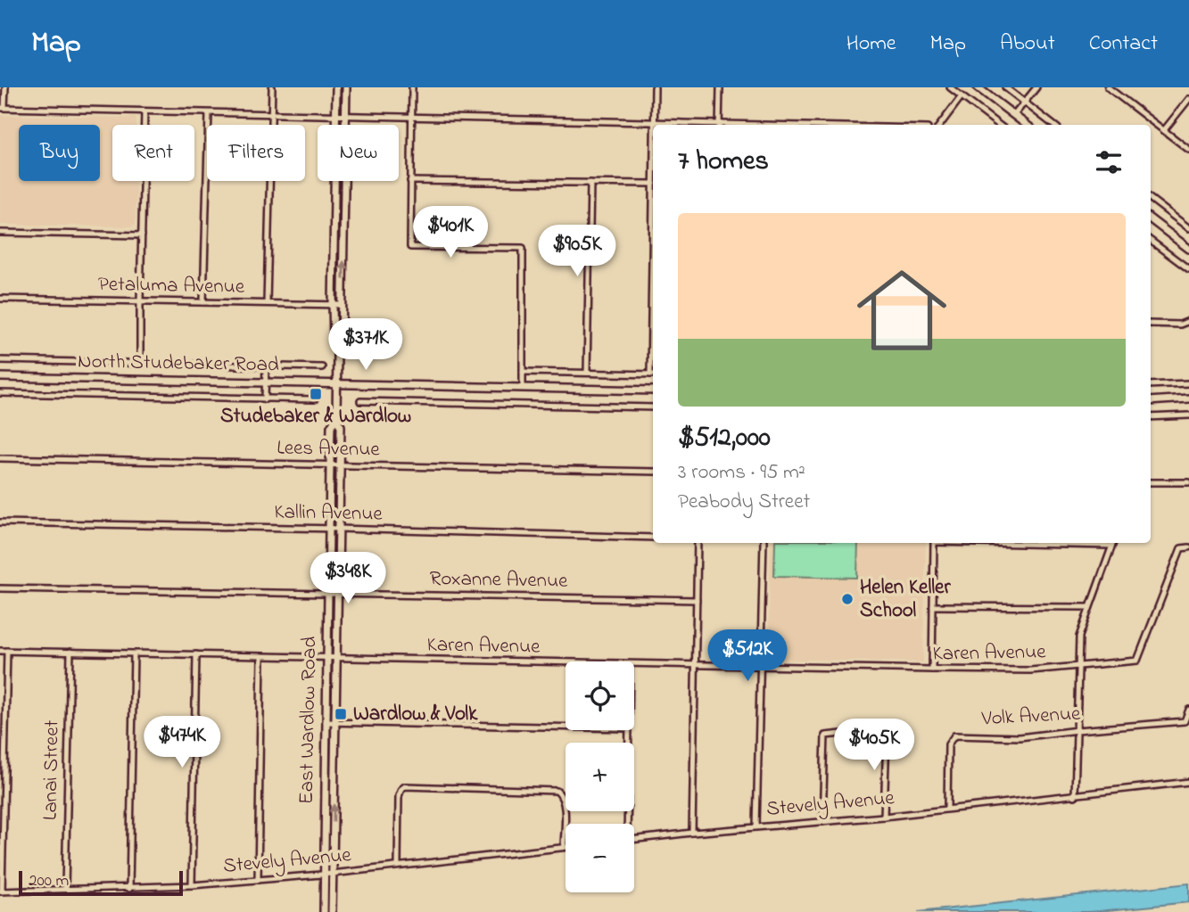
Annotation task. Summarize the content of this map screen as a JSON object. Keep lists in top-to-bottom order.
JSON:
{
  "streets": {
    "main road": ["North Studebaker Road", "East Wardlow Road"],
    "street": [
      "Petaluma Avenue",
      "Lees Avenue",
      "Kallin Avenue",
      "Roxanne Avenue",
      "Karen Avenue",
      "Volk Avenue",
      "Lanai Street",
      "Stevely Avenue"
    ]
  },
  "crossings": [
    ["Petaluma Avenue", "East Wardlow Road"],
    ["North Studebaker Road", "East Wardlow Road"],
    ["Lees Avenue", "East Wardlow Road"],
    ["Kallin Avenue", "East Wardlow Road"],
    ["Roxanne Avenue", "East Wardlow Road"],
    ["Karen Avenue", "East Wardlow Road"],
    ["Karen Avenue", "Lanai Street"],
    ["Volk Avenue", "Stevely Avenue"],
    ["East Wardlow Road", "Stevely Avenue"],
    ["Lanai Street", "Stevely Avenue"]
  ],
  "places": {
    "transit": ["Studebaker & Wardlow", "Wardlow & Volk"],
    "other": ["Helen Keller School"]
  },
  "scale_bar": "200 m",
  "page": {
    "header": "Map",
    "nav": [
      "Home",
      "Map",
      "About",
      "Contact"
    ],
    "chip": [
      "Buy",
      "Rent",
      "Filters",
      "New"
    ],
    "heading": "7 homes",
    "list": [
      {
        "name": "$512,000",
        "note": "3 rooms · 95 m² · Peabody Street"
      }
    ],
    "price": [
      "$401K",
      "$905K",
      "$371K",
      "$348K",
      "$512K",
      "$474K",
      "$405K"
    ],
    "map_buttons": ["+", "−"],
    "scale": "200 m"
  }
}
